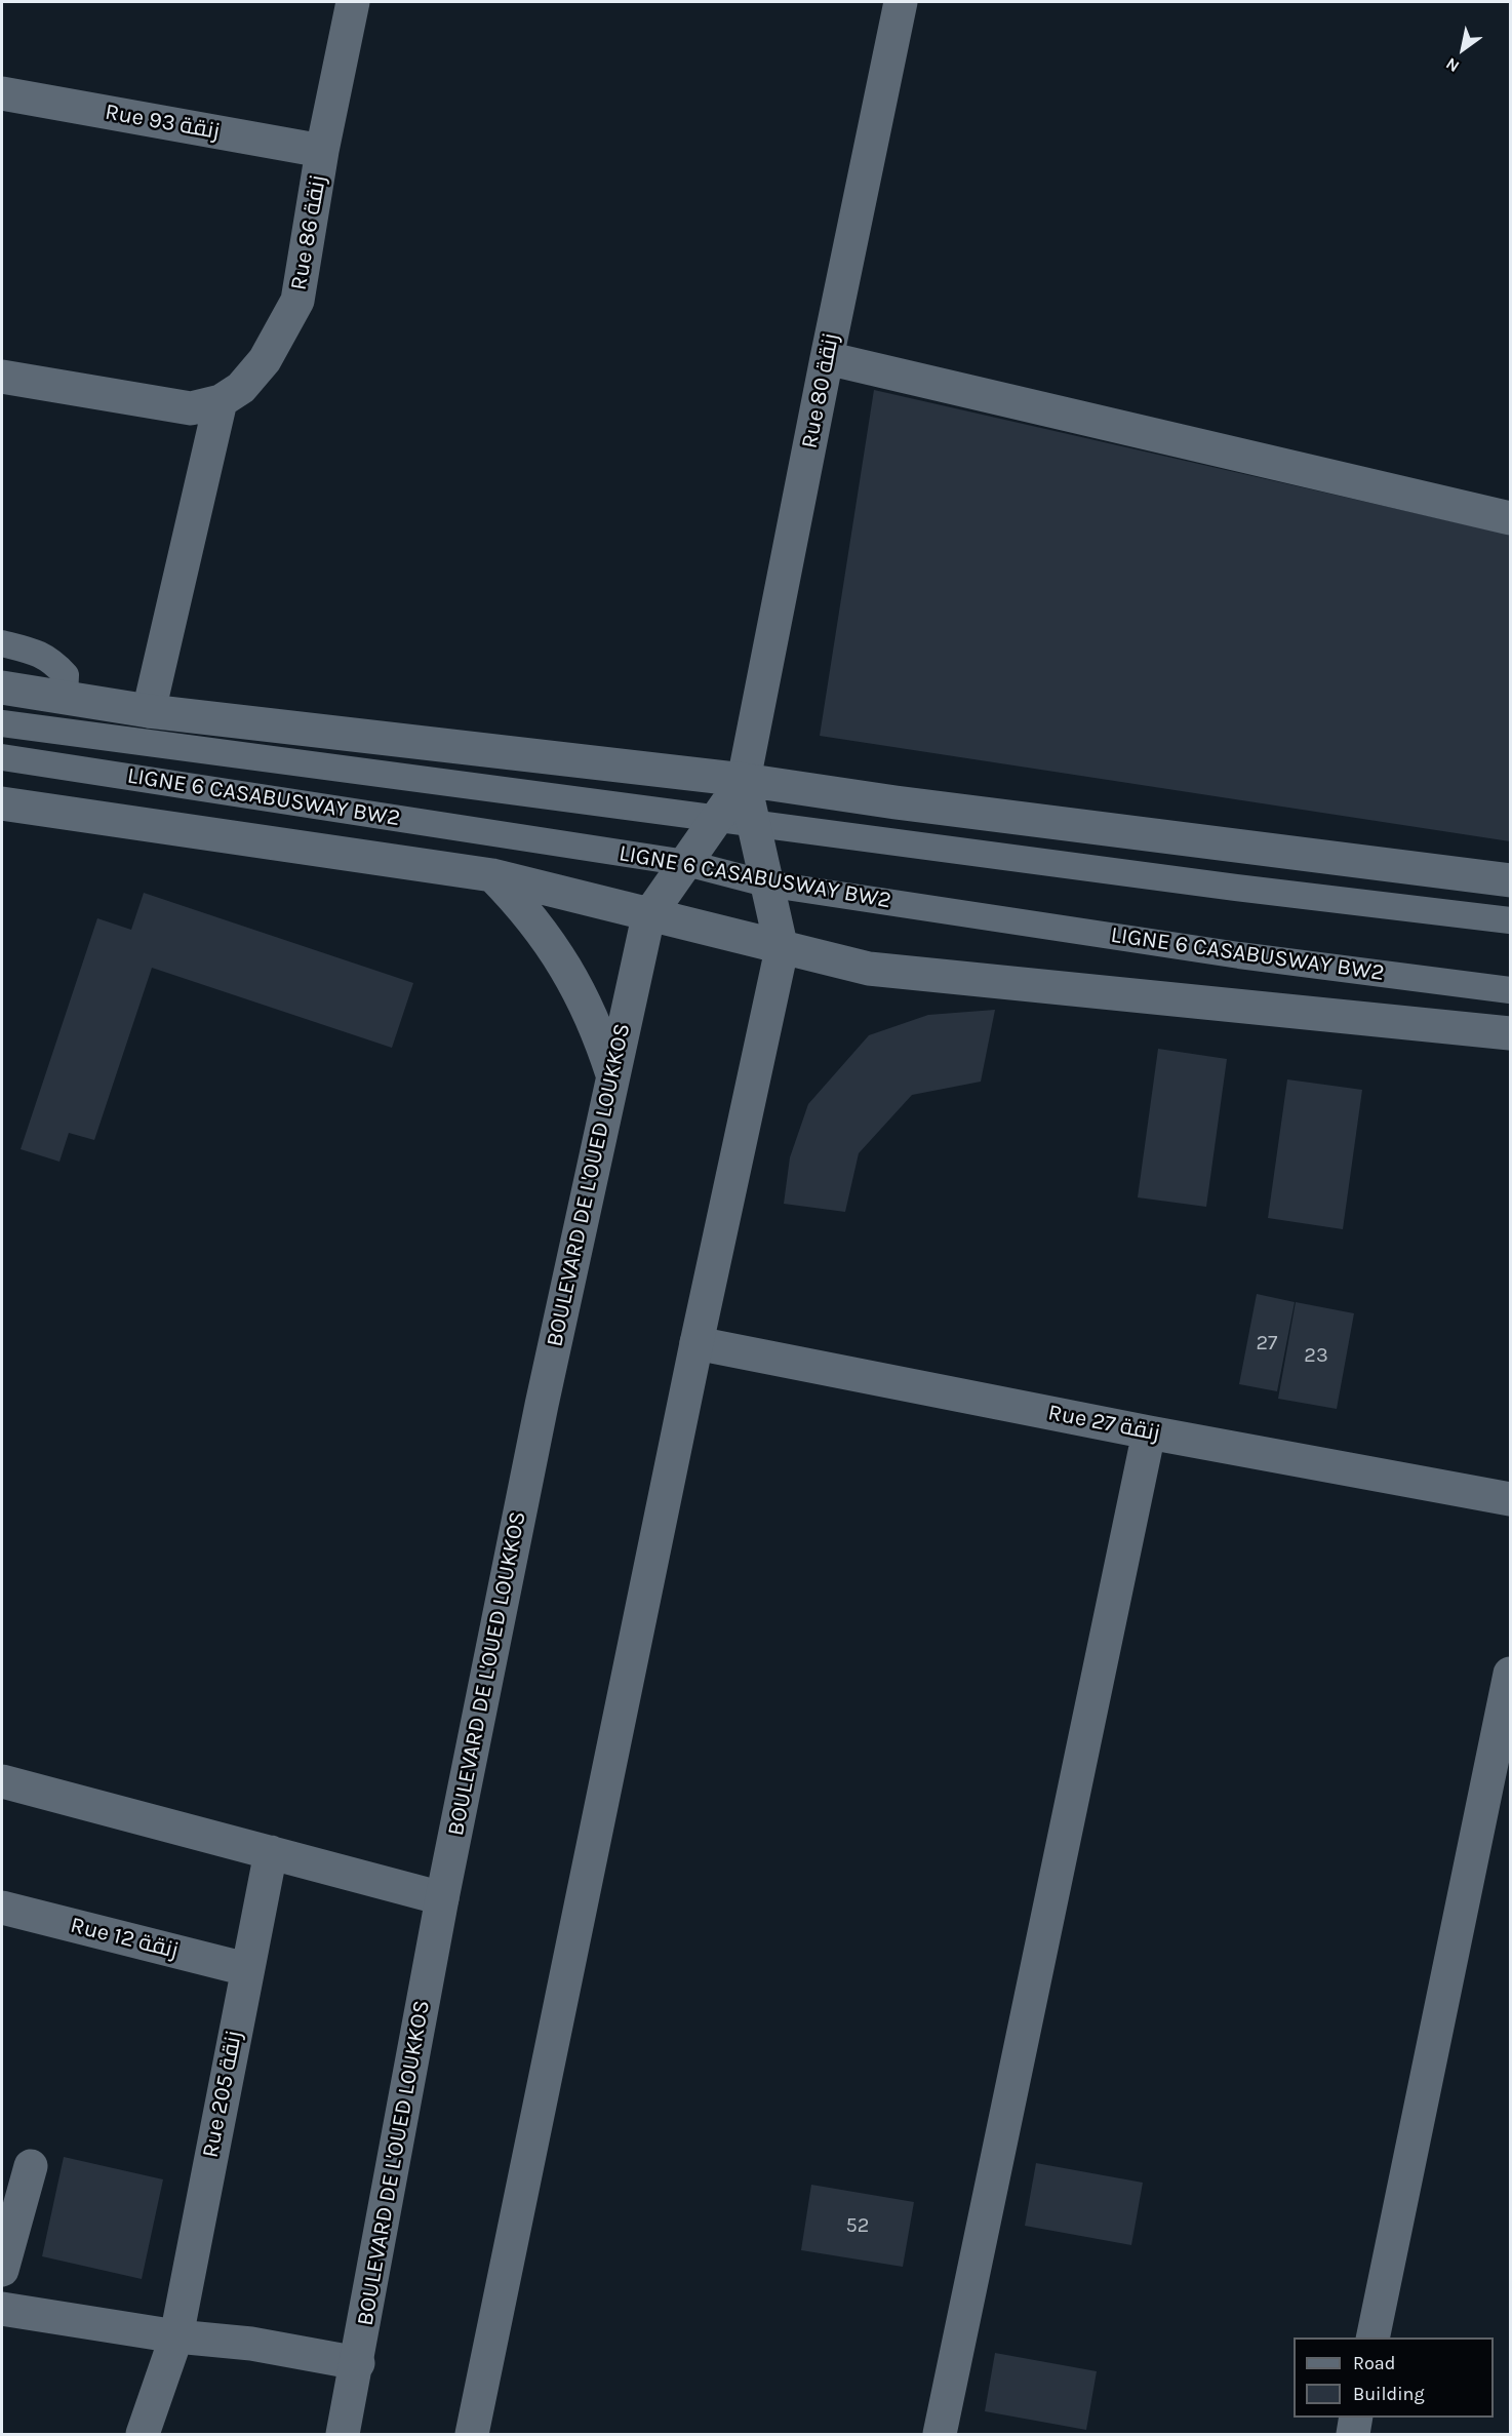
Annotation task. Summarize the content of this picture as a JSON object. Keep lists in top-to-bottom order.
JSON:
{
  "streets": {
    "street": [
      "Rue 93 زنقة",
      "Rue 86 زنقة",
      "Rue 80 زنقة",
      "BOULEVARD DE L'OUED LOUKKOS",
      "Rue 27 زنقة",
      "Rue 12 زنقة",
      "Rue 205 زنقة"
    ],
    "lane": ["LIGNE 6 CASABUSWAY BW2"]
  },
  "crossings": [
    ["Rue 93 زنقة", "Rue 86 زنقة"],
    ["Rue 12 زنقة", "Rue 205 زنقة"]
  ],
  "house_numbers": ["27", "23", "52"],
  "legend": ["Road", "Building"],
  "north": "bottom left"
}
